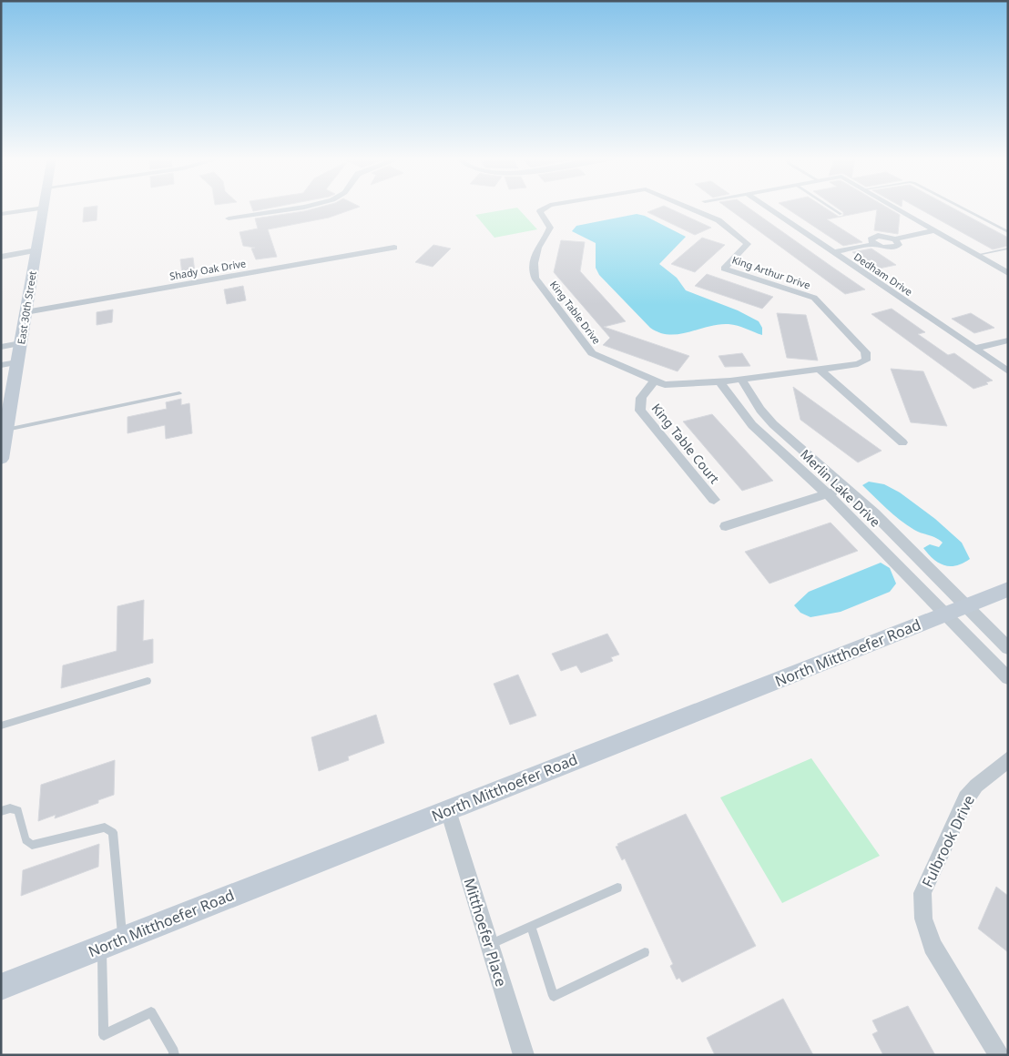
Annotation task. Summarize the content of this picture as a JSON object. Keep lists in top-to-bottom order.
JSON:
{
  "streets": {
    "main road": ["East 30th Street", "North Mitthoefer Road"],
    "street": [
      "Shady Oak Drive",
      "King Arthur Drive",
      "Dedham Drive",
      "King Table Drive",
      "King Table Court",
      "Merlin Lake Drive",
      "Fulbrook Drive",
      "Mitthoefer Place"
    ]
  },
  "crossings": [
    ["Shady Oak Drive", "East 30th Street"],
    ["King Arthur Drive", "King Table Drive"],
    ["King Arthur Drive", "Merlin Lake Drive"],
    ["King Table Drive", "King Table Court"],
    ["King Table Drive", "Merlin Lake Drive"],
    ["Merlin Lake Drive", "North Mitthoefer Road"],
    ["North Mitthoefer Road", "Mitthoefer Place"]
  ]
}
